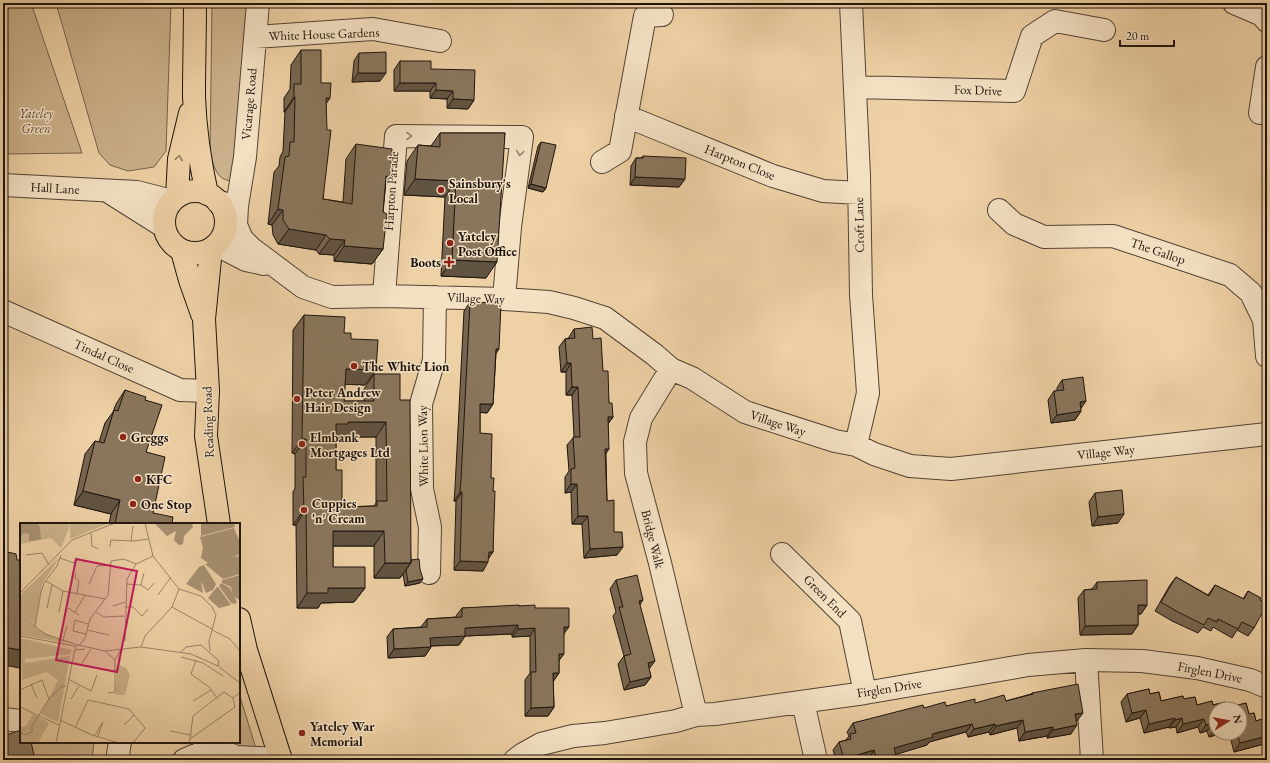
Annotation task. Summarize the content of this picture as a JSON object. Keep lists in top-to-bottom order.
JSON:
{
  "streets": {
    "main road": ["Reading Road"],
    "street": [
      "White House Gardens",
      "Fox Drive",
      "Vicarage Road",
      "Harpton Close",
      "Hall Lane",
      "Harpton Parade",
      "Croft Lane",
      "The Gallop",
      "Village Way",
      "Tindal Close",
      "White Lion Way",
      "Bridge Walk",
      "Green End",
      "Firglen Drive"
    ]
  },
  "crossings": [
    ["White House Gardens", "Vicarage Road"],
    ["Fox Drive", "Croft Lane"],
    ["Vicarage Road", "Hall Lane"],
    ["Vicarage Road", "Village Way"],
    ["Vicarage Road", "Reading Road"],
    ["Harpton Close", "Croft Lane"],
    ["Hall Lane", "Village Way"],
    ["Hall Lane", "Reading Road"],
    ["Harpton Parade", "Village Way"],
    ["Croft Lane", "Village Way"],
    ["Village Way", "Reading Road"],
    ["Village Way", "White Lion Way"],
    ["Village Way", "Bridge Walk"],
    ["Tindal Close", "Reading Road"],
    ["Bridge Walk", "Firglen Drive"],
    ["Green End", "Firglen Drive"]
  ],
  "parks": ["Yateley Green"],
  "places": {
    "other": [
      "Sainsbury's Local",
      "Yateley Post Office",
      "The White Lion",
      "Peter Andrew Hair Design",
      "Greggs",
      "Elmbank Mortgages Ltd",
      "KFC",
      "One Stop",
      "Cuppies 'n' Cream",
      "Yateley War Memorial"
    ],
    "health": ["Boots"]
  },
  "scale_bar": "20 m",
  "north": "right"
}
